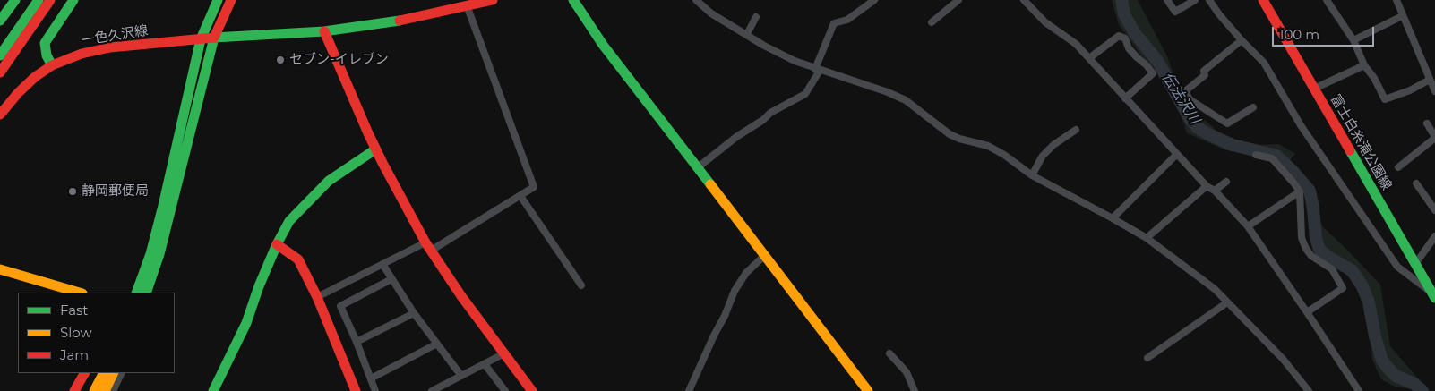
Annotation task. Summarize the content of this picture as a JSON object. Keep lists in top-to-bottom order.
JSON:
{
  "streets": {
    "main road": ["一色久沢線", "富士白糸滝公園線"]
  },
  "water": ["伝法沢川"],
  "places": ["セブン-イレブン", "静岡郵便局"],
  "legend": ["Fast", "Slow", "Jam"],
  "scale_bar": "100 m"
}
